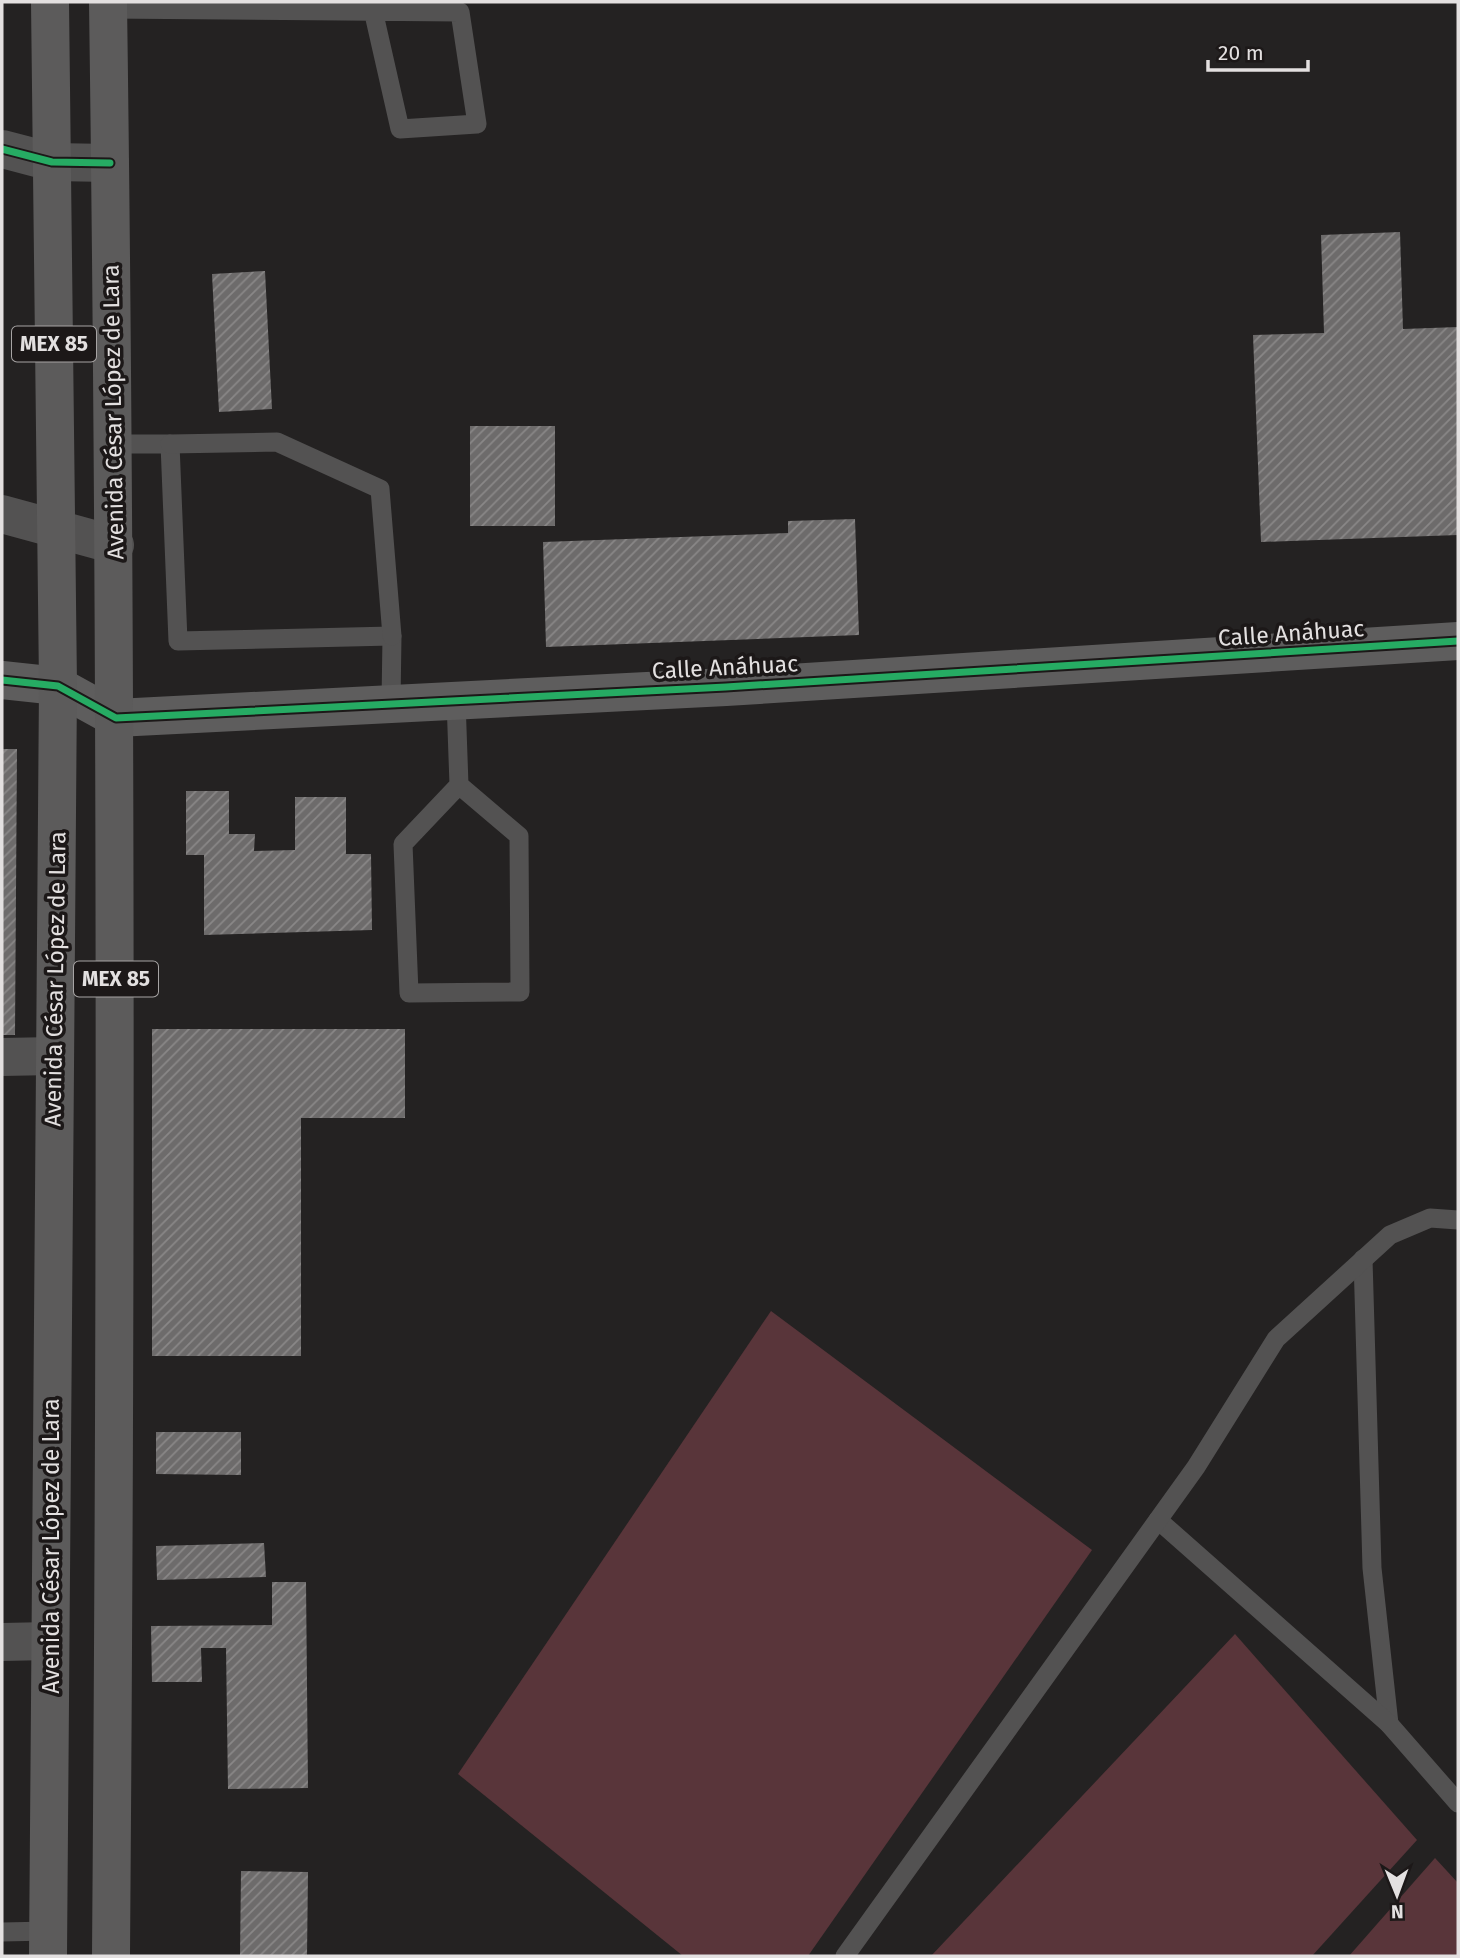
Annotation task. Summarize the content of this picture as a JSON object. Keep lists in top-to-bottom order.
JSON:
{
  "streets": {
    "main road": ["MEX 85", "Avenida César López de Lara"],
    "street": ["Calle Anáhuac"]
  },
  "crossings": [
    ["Avenida César López de Lara", "Calle Anáhuac"]
  ],
  "scale_bar": "20 m",
  "north": "bottom"
}
